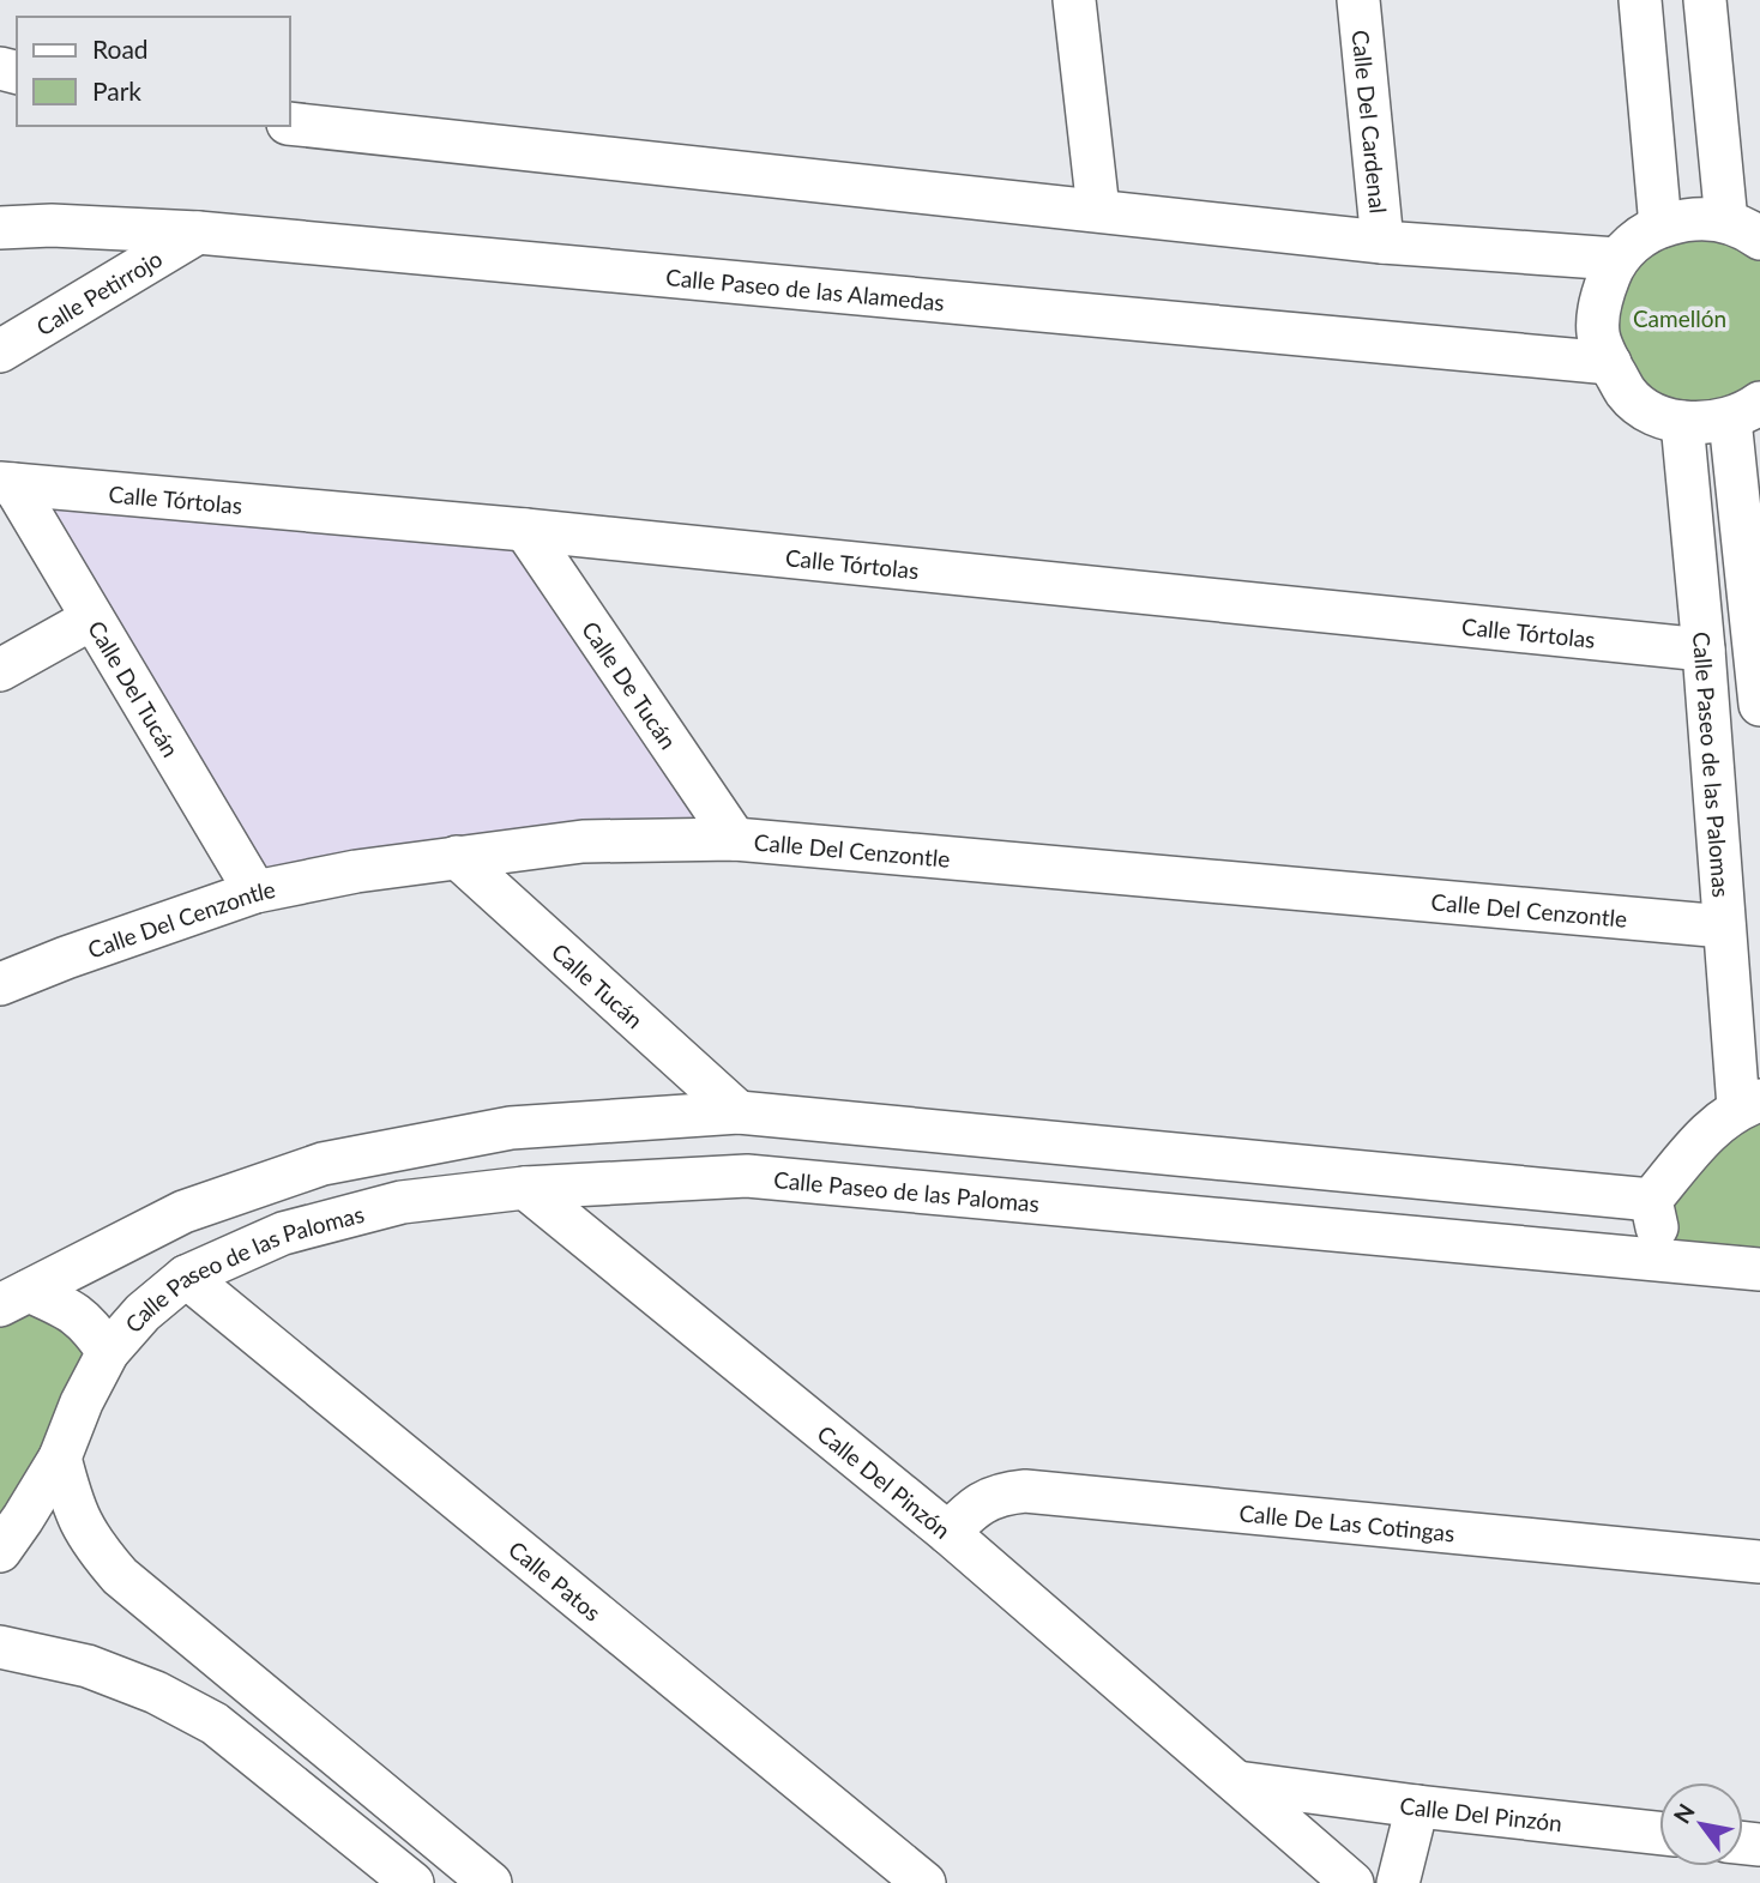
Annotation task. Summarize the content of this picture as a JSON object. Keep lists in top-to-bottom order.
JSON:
{
  "streets": {
    "street": [
      "Calle Del Cardenal",
      "Calle Paseo de las Alamedas",
      "Calle Petirrojo",
      "Calle Tórtolas",
      "Calle De Tucán",
      "Calle Del Tucán",
      "Calle Paseo de las Palomas",
      "Calle Del Cenzontle",
      "Calle Tucán",
      "Calle Del Pinzón",
      "Calle De Las Cotingas",
      "Calle Patos"
    ]
  },
  "crossings": [
    ["Calle Paseo de las Alamedas", "Calle Petirrojo"],
    ["Calle Tórtolas", "Calle De Tucán"],
    ["Calle Tórtolas", "Calle Del Tucán"],
    ["Calle Tórtolas", "Calle Paseo de las Palomas"],
    ["Calle De Tucán", "Calle Del Cenzontle"],
    ["Calle Del Tucán", "Calle Del Cenzontle"],
    ["Calle Paseo de las Palomas", "Calle Del Cenzontle"],
    ["Calle Paseo de las Palomas", "Calle Tucán"],
    ["Calle Paseo de las Palomas", "Calle Del Pinzón"],
    ["Calle Paseo de las Palomas", "Calle Patos"],
    ["Calle Del Cenzontle", "Calle Tucán"],
    ["Calle Del Pinzón", "Calle De Las Cotingas"]
  ],
  "parks": ["Camellón"],
  "legend": ["Road", "Park"],
  "north": "top left"
}
